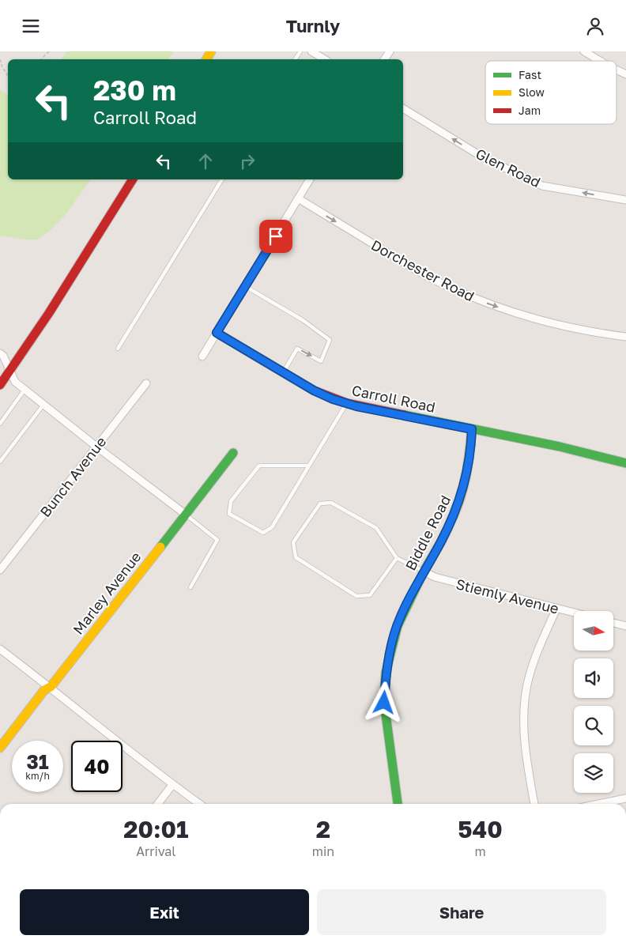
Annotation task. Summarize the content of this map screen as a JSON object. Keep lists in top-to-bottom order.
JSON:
{
  "streets": {
    "street": [
      "Glen Road",
      "Dorchester Road",
      "Carroll Road",
      "Bunch Avenue",
      "Biddle Road",
      "Marley Avenue",
      "Stiemly Avenue"
    ]
  },
  "crossings": [
    ["Carroll Road", "Biddle Road"],
    ["Biddle Road", "Stiemly Avenue"]
  ],
  "one_way": ["Glen Road", "Dorchester Road"],
  "legend": ["Fast", "Slow", "Jam"],
  "north": "right",
  "page": {
    "header": "Turnly",
    "turn": ["230 m", "Carroll Road"],
    "speed": "31 km/h",
    "limit": "40",
    "eta": [
      "20:01",
      "Arrival",
      "2",
      "min",
      "540",
      "m"
    ],
    "buttons": ["Exit", "Share"]
  }
}
